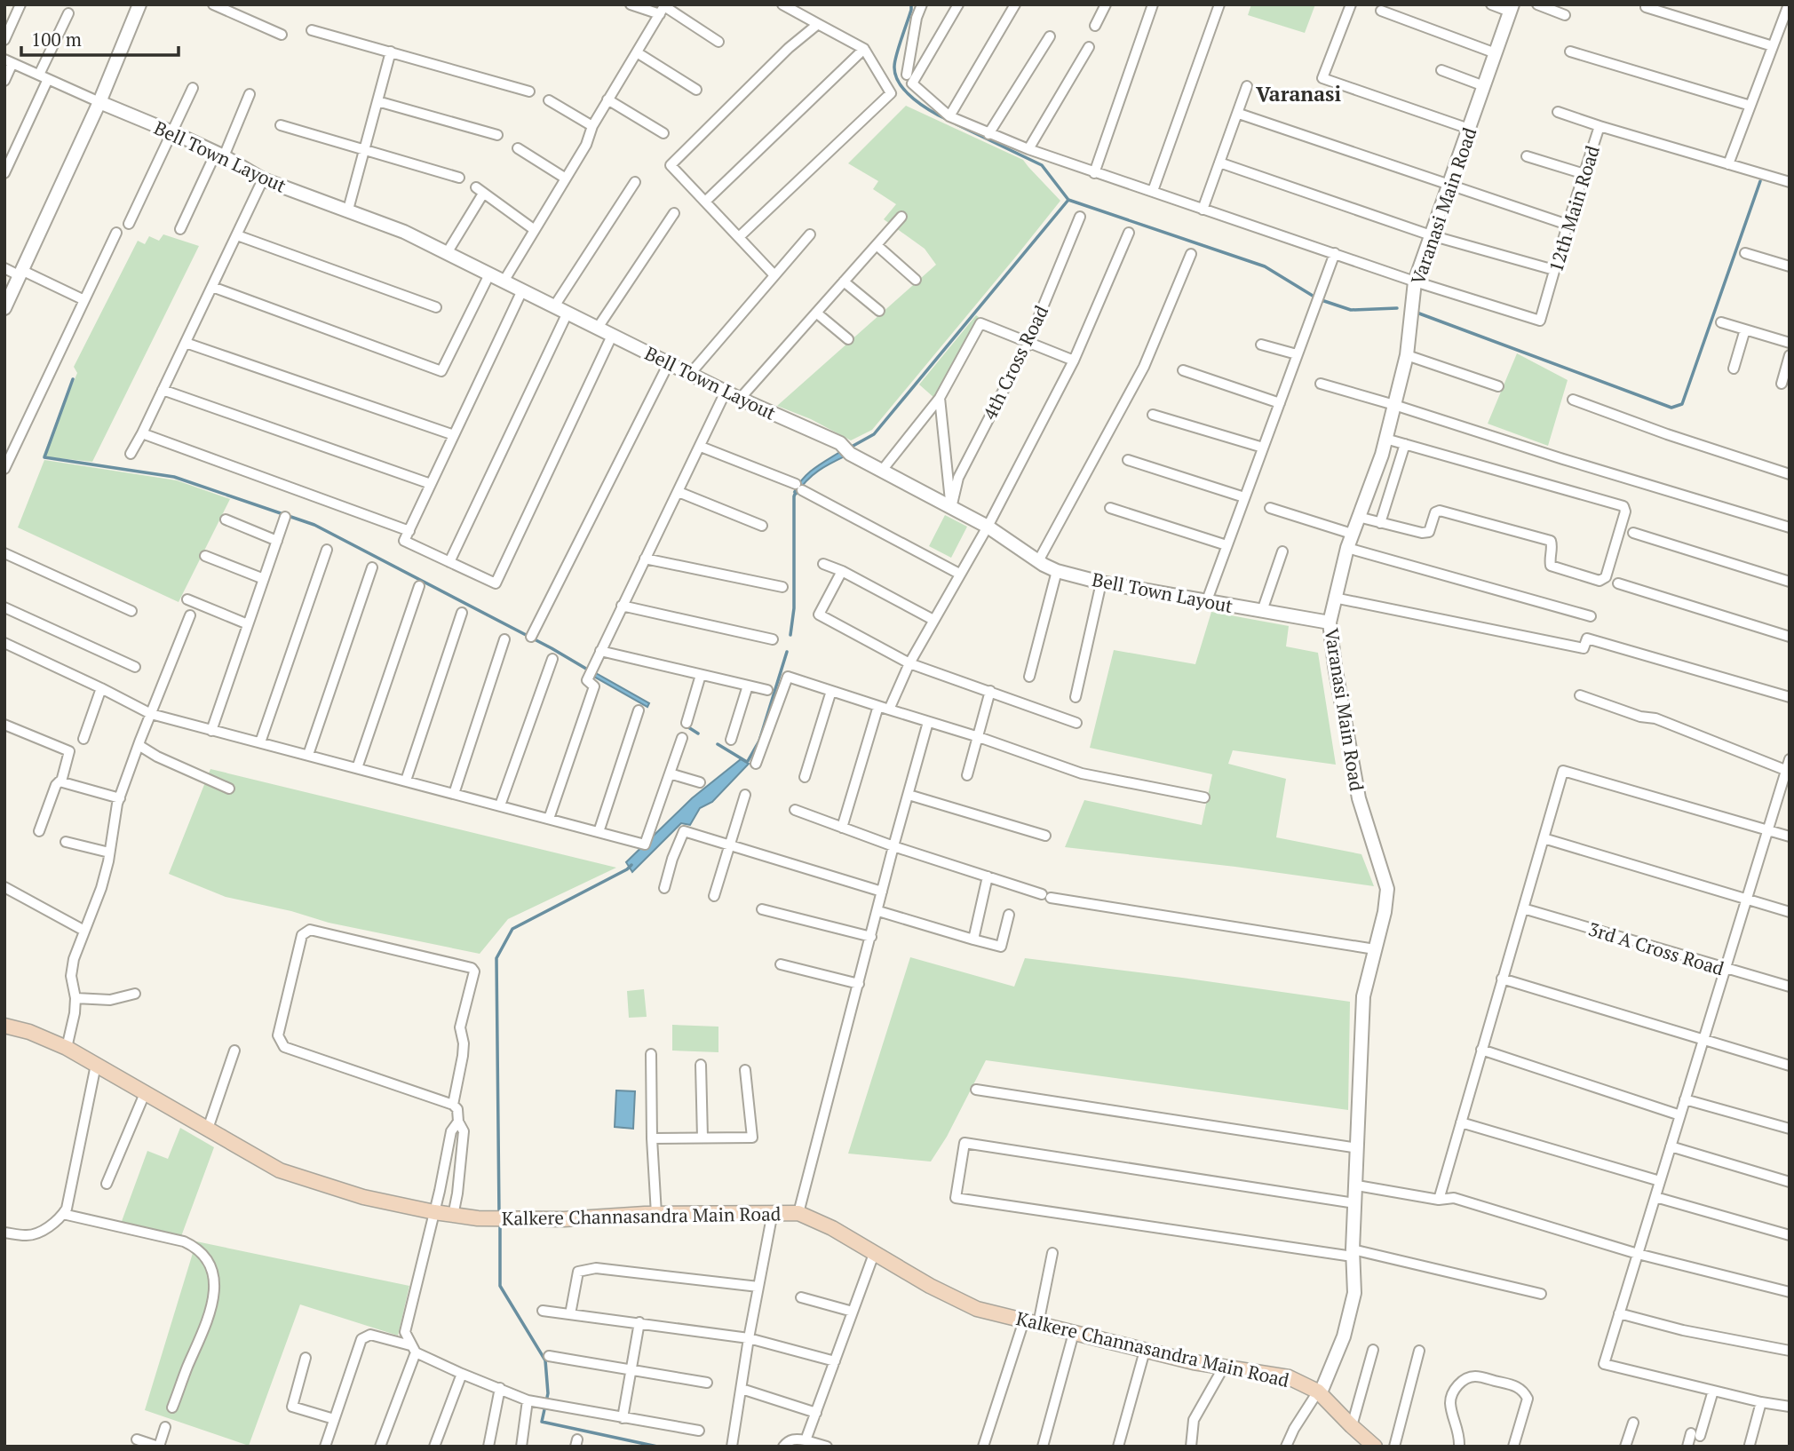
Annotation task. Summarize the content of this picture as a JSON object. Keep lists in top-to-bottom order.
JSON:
{
  "streets": {
    "main road": ["Kalkere Channasandra Main Road"],
    "street": [
      "Bell Town Layout",
      "Varanasi Main Road",
      "12th Main Road",
      "4th Cross Road",
      "3rd A Cross Road"
    ]
  },
  "crossings": [
    ["Bell Town Layout", "Varanasi Main Road"],
    ["Bell Town Layout", "4th Cross Road"],
    ["Varanasi Main Road", "12th Main Road"],
    ["Varanasi Main Road", "Kalkere Channasandra Main Road"]
  ],
  "districts": ["Varanasi"],
  "scale_bar": "100 m"
}
